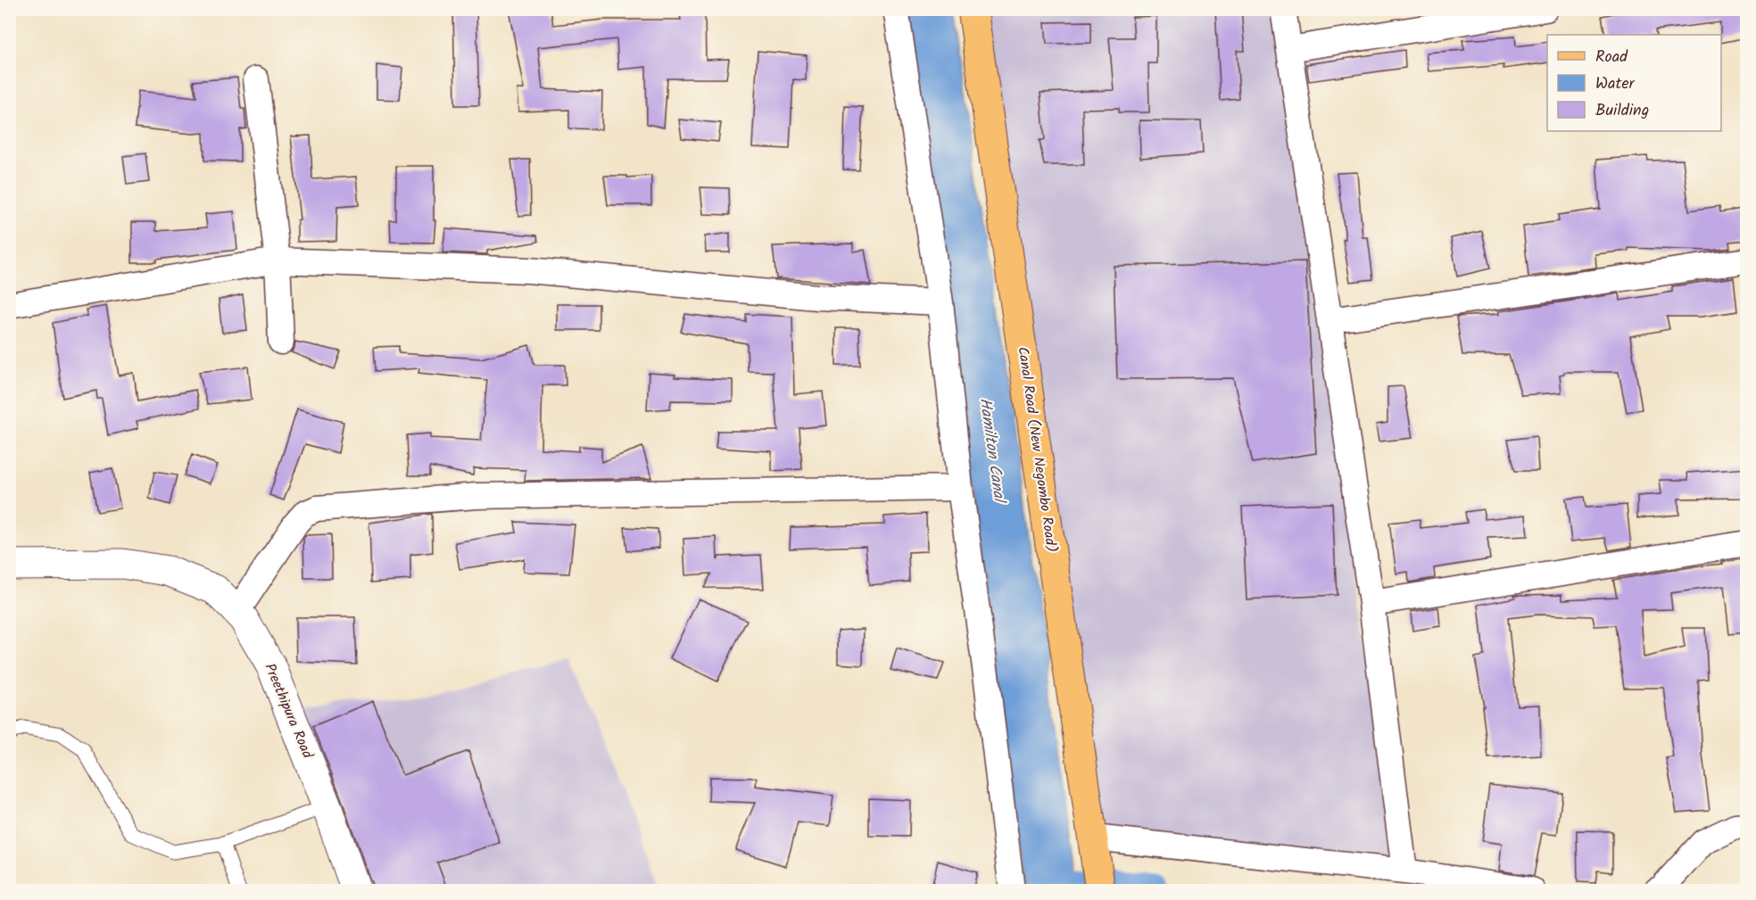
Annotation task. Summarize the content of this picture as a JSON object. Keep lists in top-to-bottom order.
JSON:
{
  "streets": {
    "main road": ["Canal Road (New Negombo Road)"],
    "street": ["Preethipura Road"]
  },
  "water": ["Hamilton Canal"],
  "legend": ["Road", "Water", "Building"]
}
